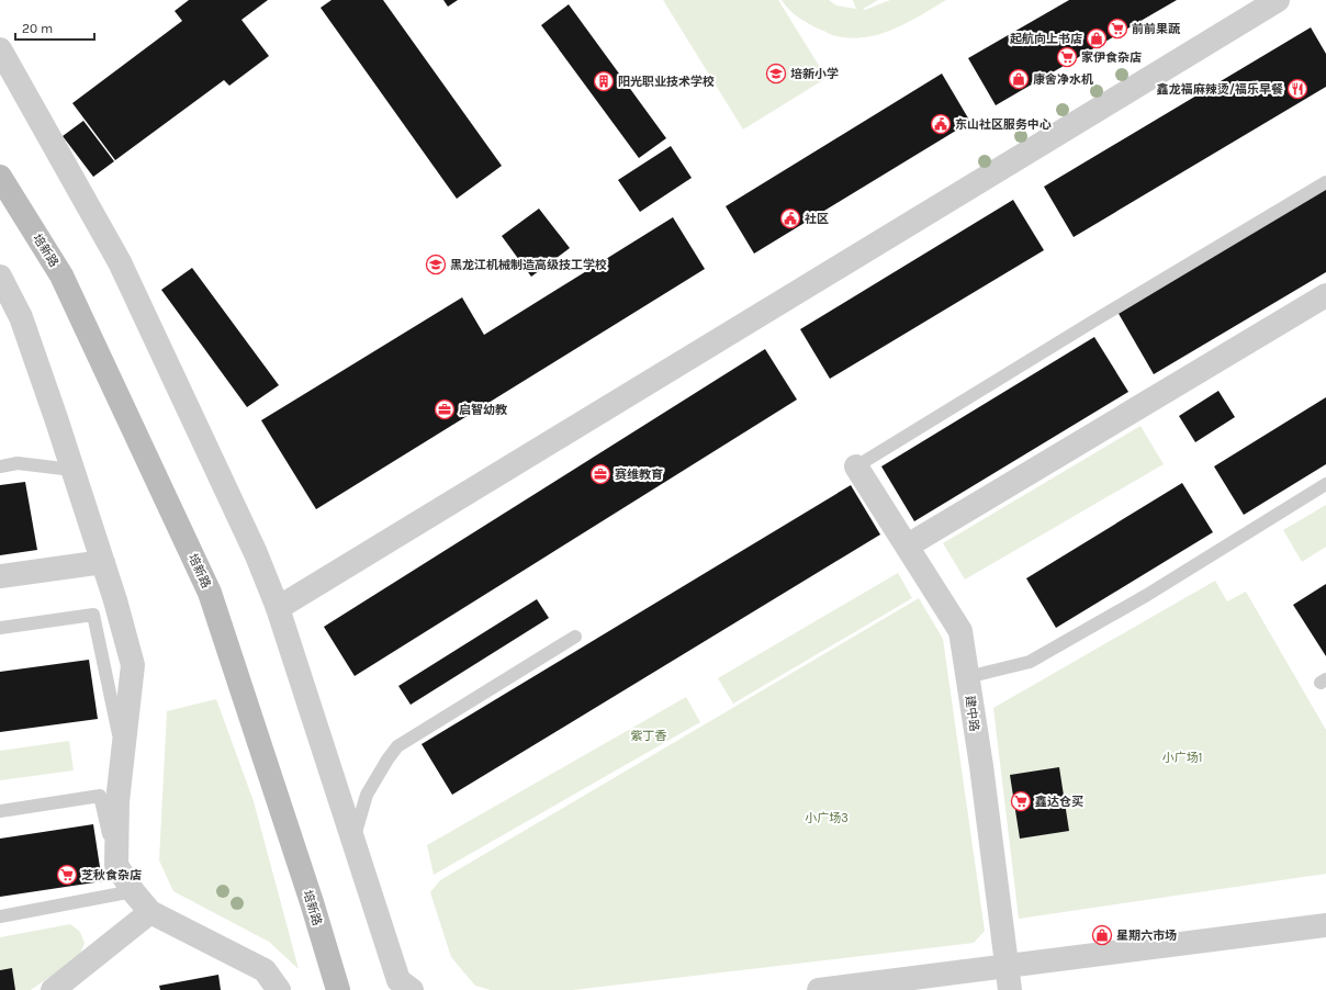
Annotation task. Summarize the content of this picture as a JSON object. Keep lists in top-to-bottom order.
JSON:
{
  "streets": {
    "main road": ["培新路"],
    "street": ["建中路"]
  },
  "parks": ["紫丁香", "小广场1", "小广场3"],
  "places": {
    "supermarket": [
      "前前果蔬",
      "家伊食杂店",
      "鑫达仓买",
      "芝秋食杂店"
    ],
    "shop": ["起航向上书店", "康舍净水机", "星期六市场"],
    "school or university": ["培新小学", "黑龙江机械制造高级技工学校"],
    "building": ["阳光职业技术学校"],
    "restaurant": ["鑫龙福麻辣烫/福乐早餐"],
    "public building": ["东山社区服务中心", "社区"],
    "office": ["启智幼教", "赛维教育"]
  },
  "scale_bar": "20 m"
}
